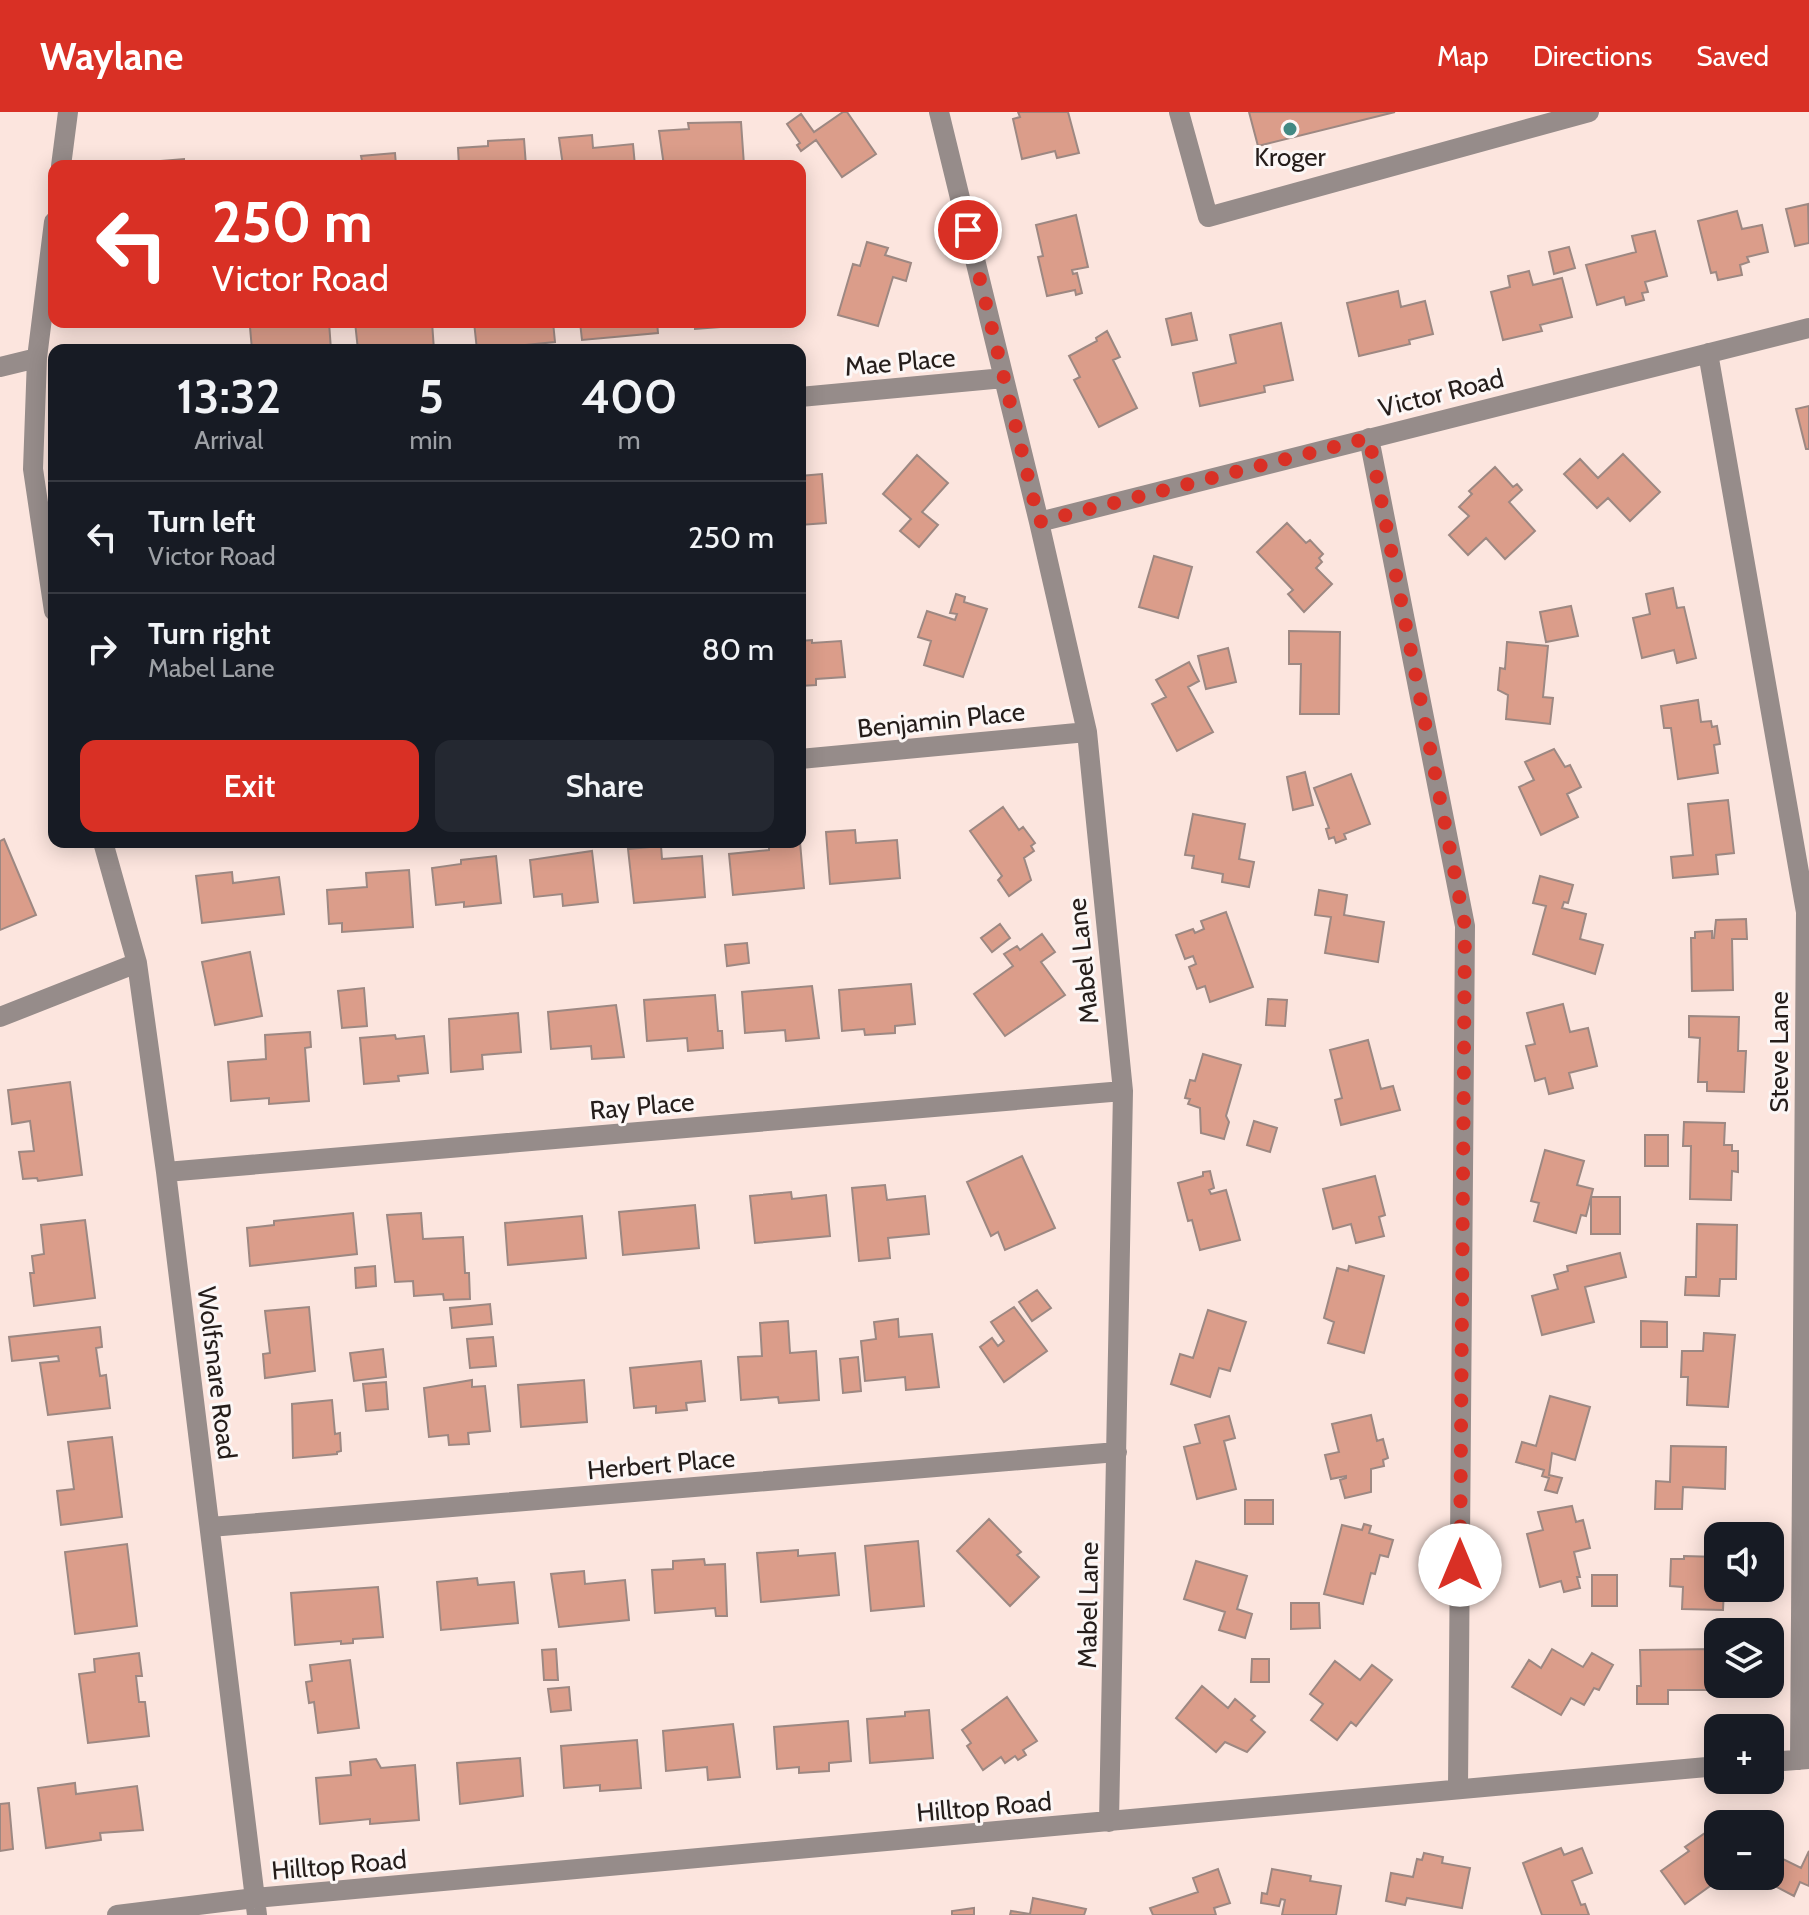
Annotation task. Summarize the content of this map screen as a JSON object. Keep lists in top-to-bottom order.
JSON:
{
  "streets": {
    "street": [
      "Mae Place",
      "Victor Road",
      "Benjamin Place",
      "Mabel Lane",
      "Steve Lane",
      "Ray Place",
      "Wolfsnare Road",
      "Herbert Place",
      "Hilltop Road"
    ]
  },
  "crossings": [
    ["Mae Place", "Mabel Lane"],
    ["Victor Road", "Mabel Lane"],
    ["Victor Road", "Steve Lane"],
    ["Benjamin Place", "Mabel Lane"],
    ["Mabel Lane", "Ray Place"],
    ["Mabel Lane", "Herbert Place"],
    ["Mabel Lane", "Hilltop Road"],
    ["Ray Place", "Wolfsnare Road"],
    ["Wolfsnare Road", "Herbert Place"],
    ["Wolfsnare Road", "Hilltop Road"]
  ],
  "places": ["Kroger"],
  "page": {
    "header": "Waylane",
    "nav": ["Map", "Directions", "Saved"],
    "turn": ["250 m", "Victor Road"],
    "eta": [
      "13:32",
      "Arrival",
      "5",
      "min",
      "400",
      "m"
    ],
    "list": [
      {
        "name": "Turn left",
        "note": "Victor Road",
        "value": "250 m"
      },
      {
        "name": "Turn right",
        "note": "Mabel Lane",
        "value": "80 m"
      }
    ],
    "buttons": ["Exit", "Share"],
    "map_buttons": ["+", "−"]
  }
}
